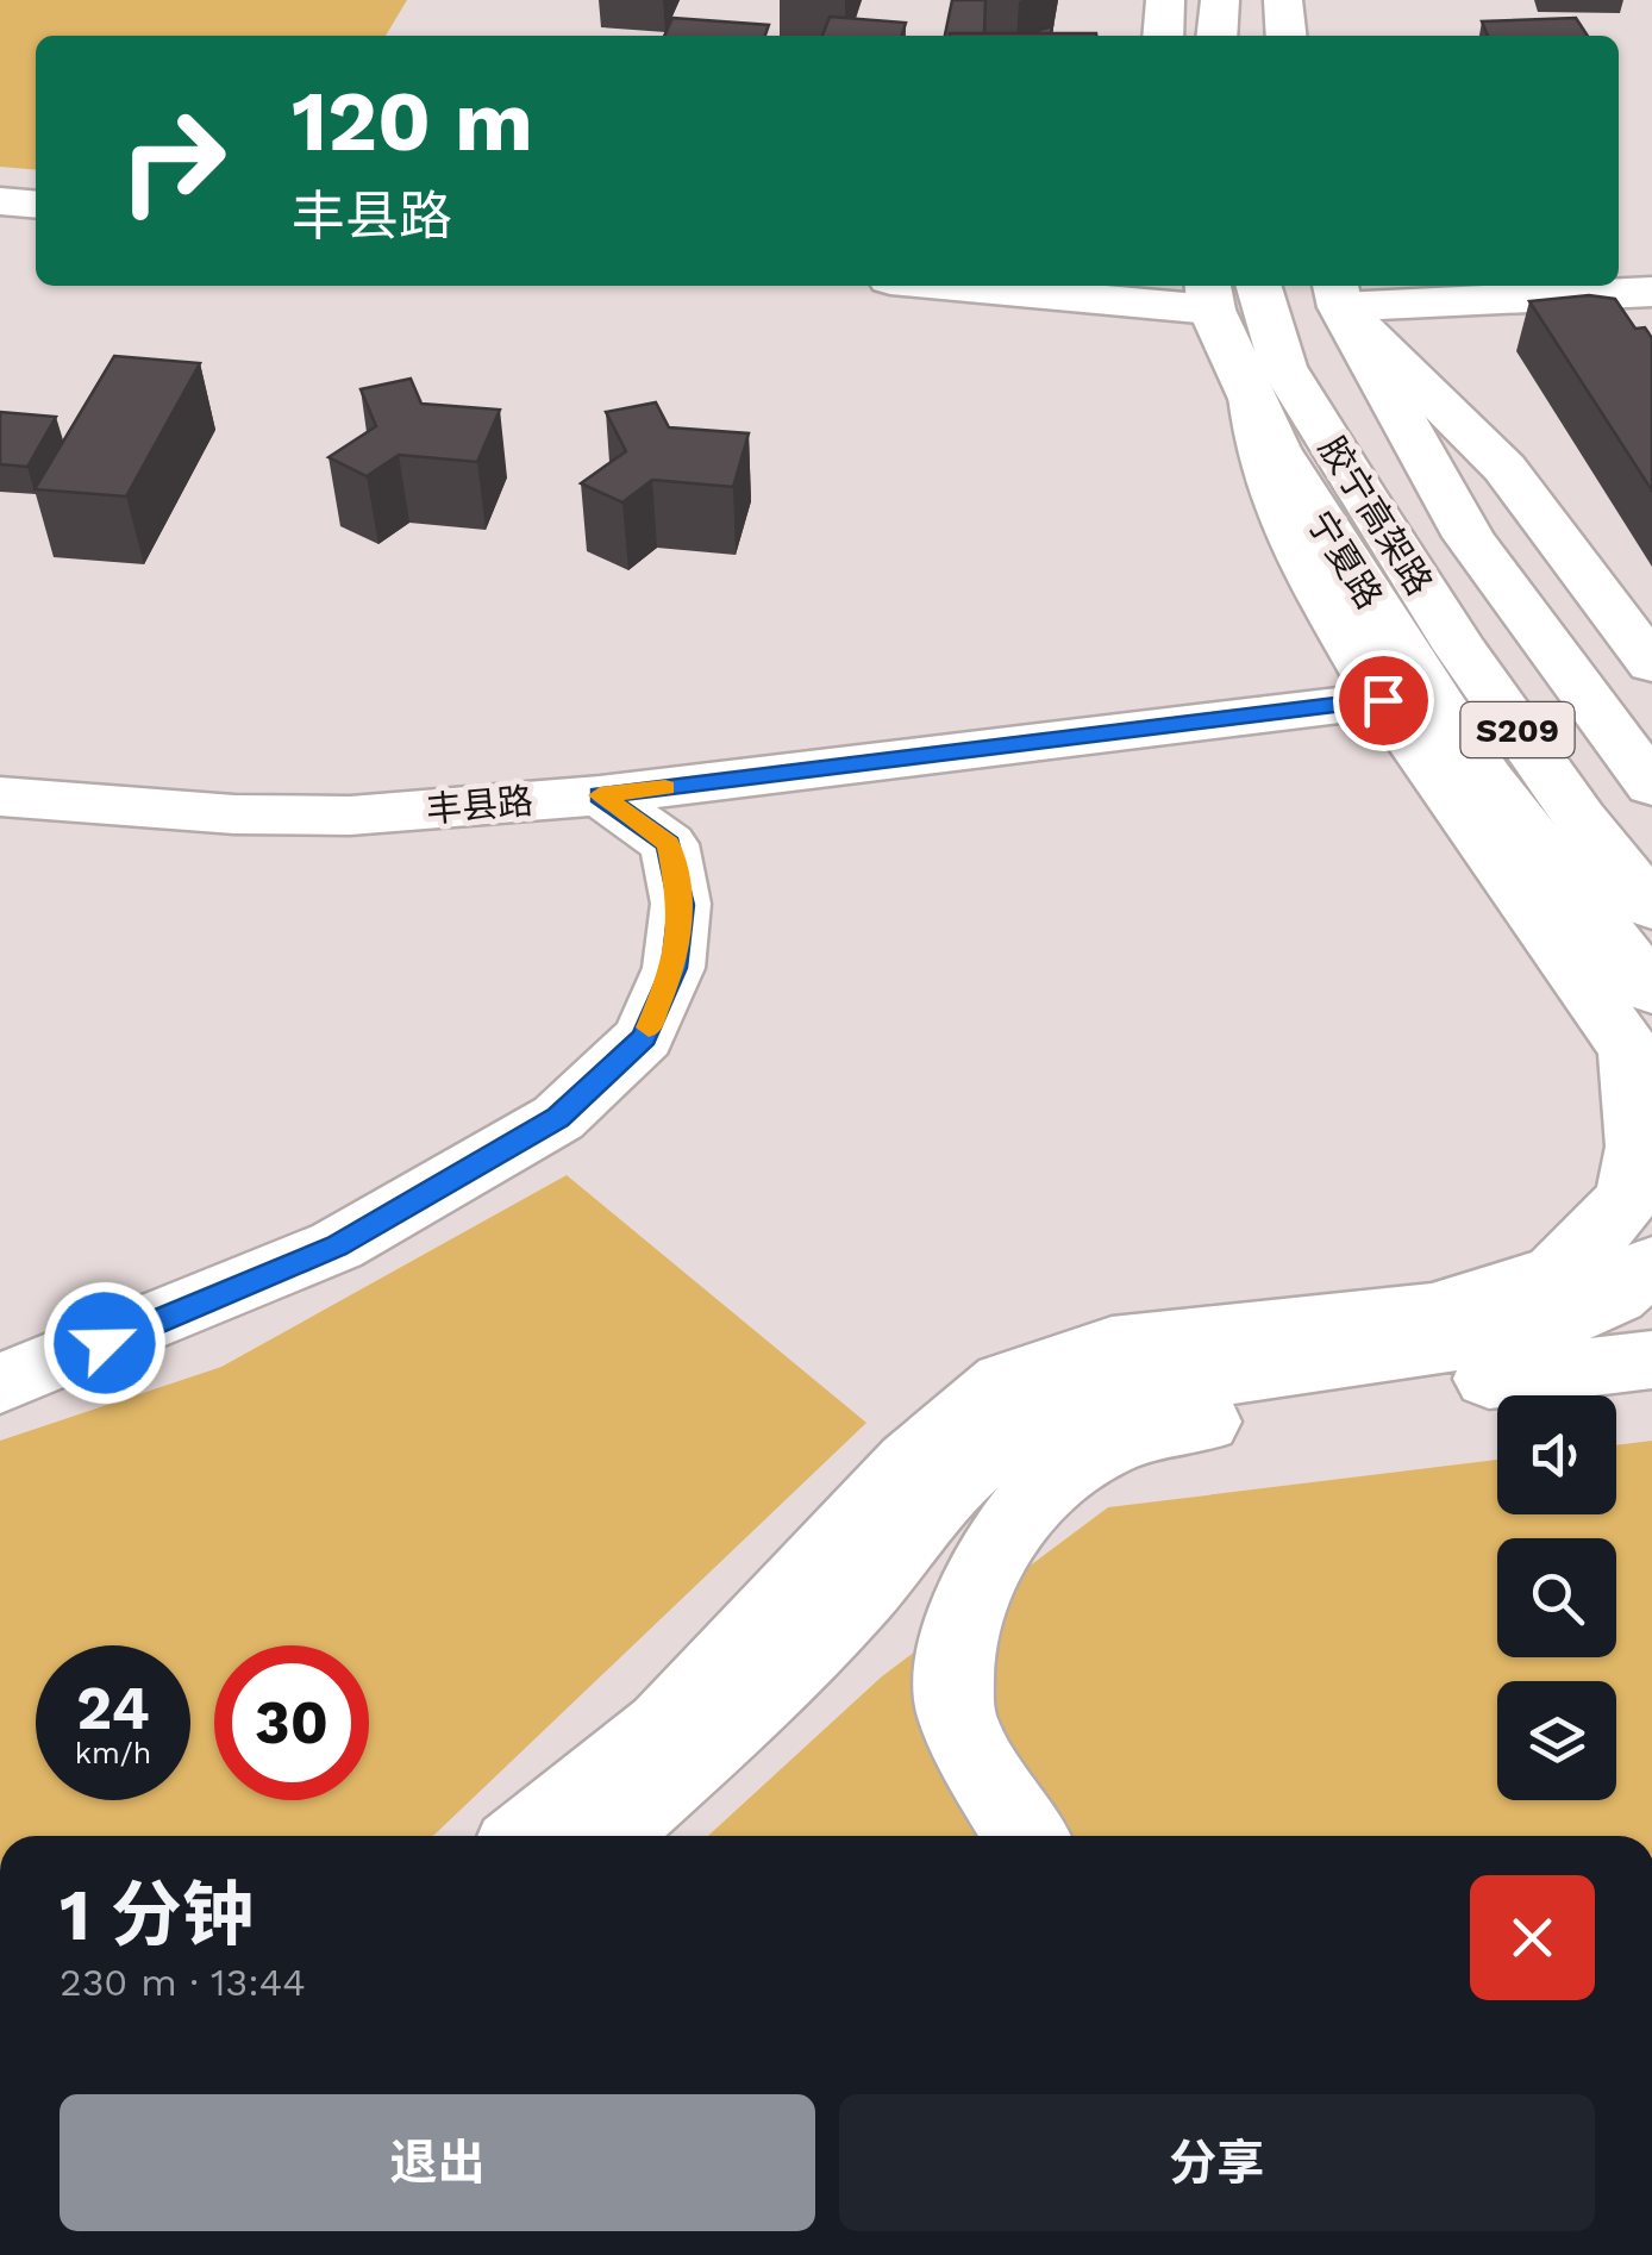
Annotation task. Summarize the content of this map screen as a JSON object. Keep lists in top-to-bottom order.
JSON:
{
  "streets": {
    "main road": [
      "胶宁高架路",
      "宁夏路",
      "S209",
      "丰县路"
    ]
  },
  "page": {
    "turn": ["120 m", "丰县路"],
    "speed": "24 km/h",
    "limit": "30",
    "heading": ["1 分钟", "230 m · 13:44"],
    "buttons": ["退出", "分享"]
  }
}
